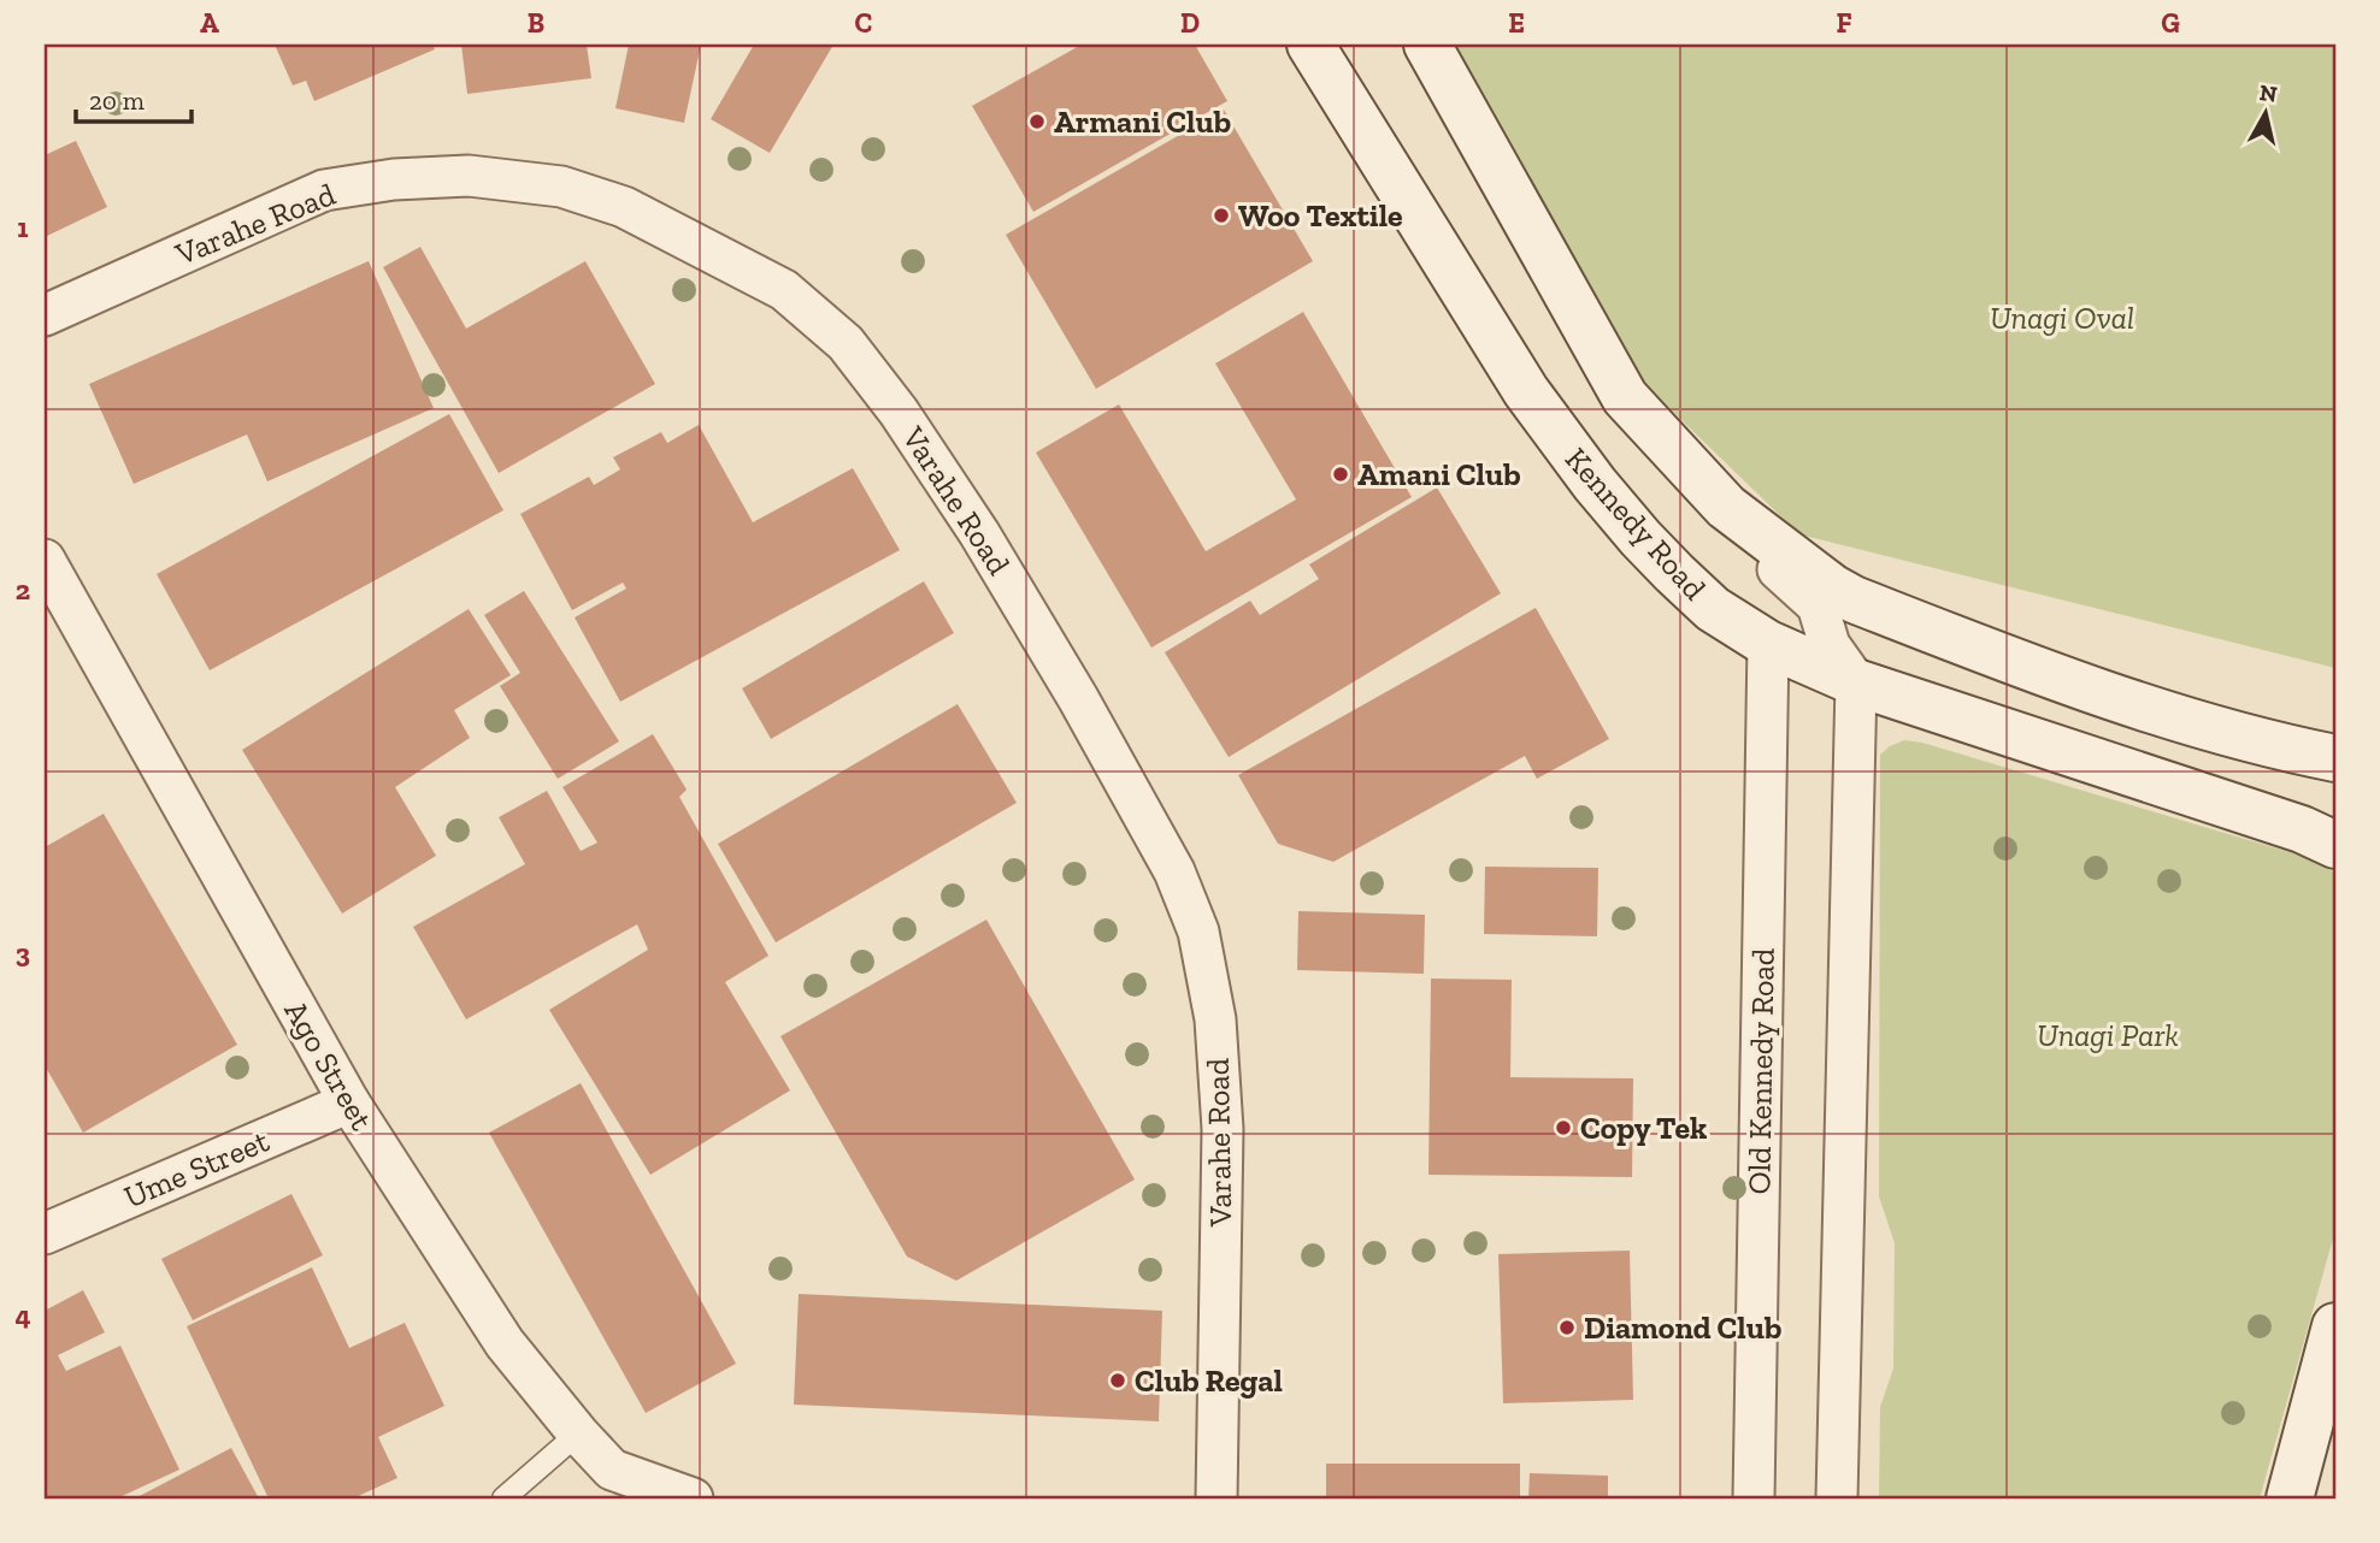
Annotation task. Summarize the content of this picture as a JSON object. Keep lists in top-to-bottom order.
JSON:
{
  "streets": {
    "main road": ["Kennedy Road"],
    "street": [
      "Varahe Road",
      "Ago Street",
      "Old Kennedy Road",
      "Ume Street"
    ]
  },
  "crossings": [
    ["Kennedy Road", "Old Kennedy Road"],
    ["Ago Street", "Ume Street"]
  ],
  "parks": ["Unagi Oval", "Unagi Park"],
  "places": [
    "Armani Club",
    "Woo Textile",
    "Amani Club",
    "Copy Tek",
    "Diamond Club",
    "Club Regal"
  ],
  "scale_bar": "20 m",
  "north": "top",
  "grid": {
    "columns": [
      "A",
      "B",
      "C",
      "D",
      "E",
      "F",
      "G"
    ],
    "rows": [
      "1",
      "2",
      "3",
      "4"
    ]
  }
}
